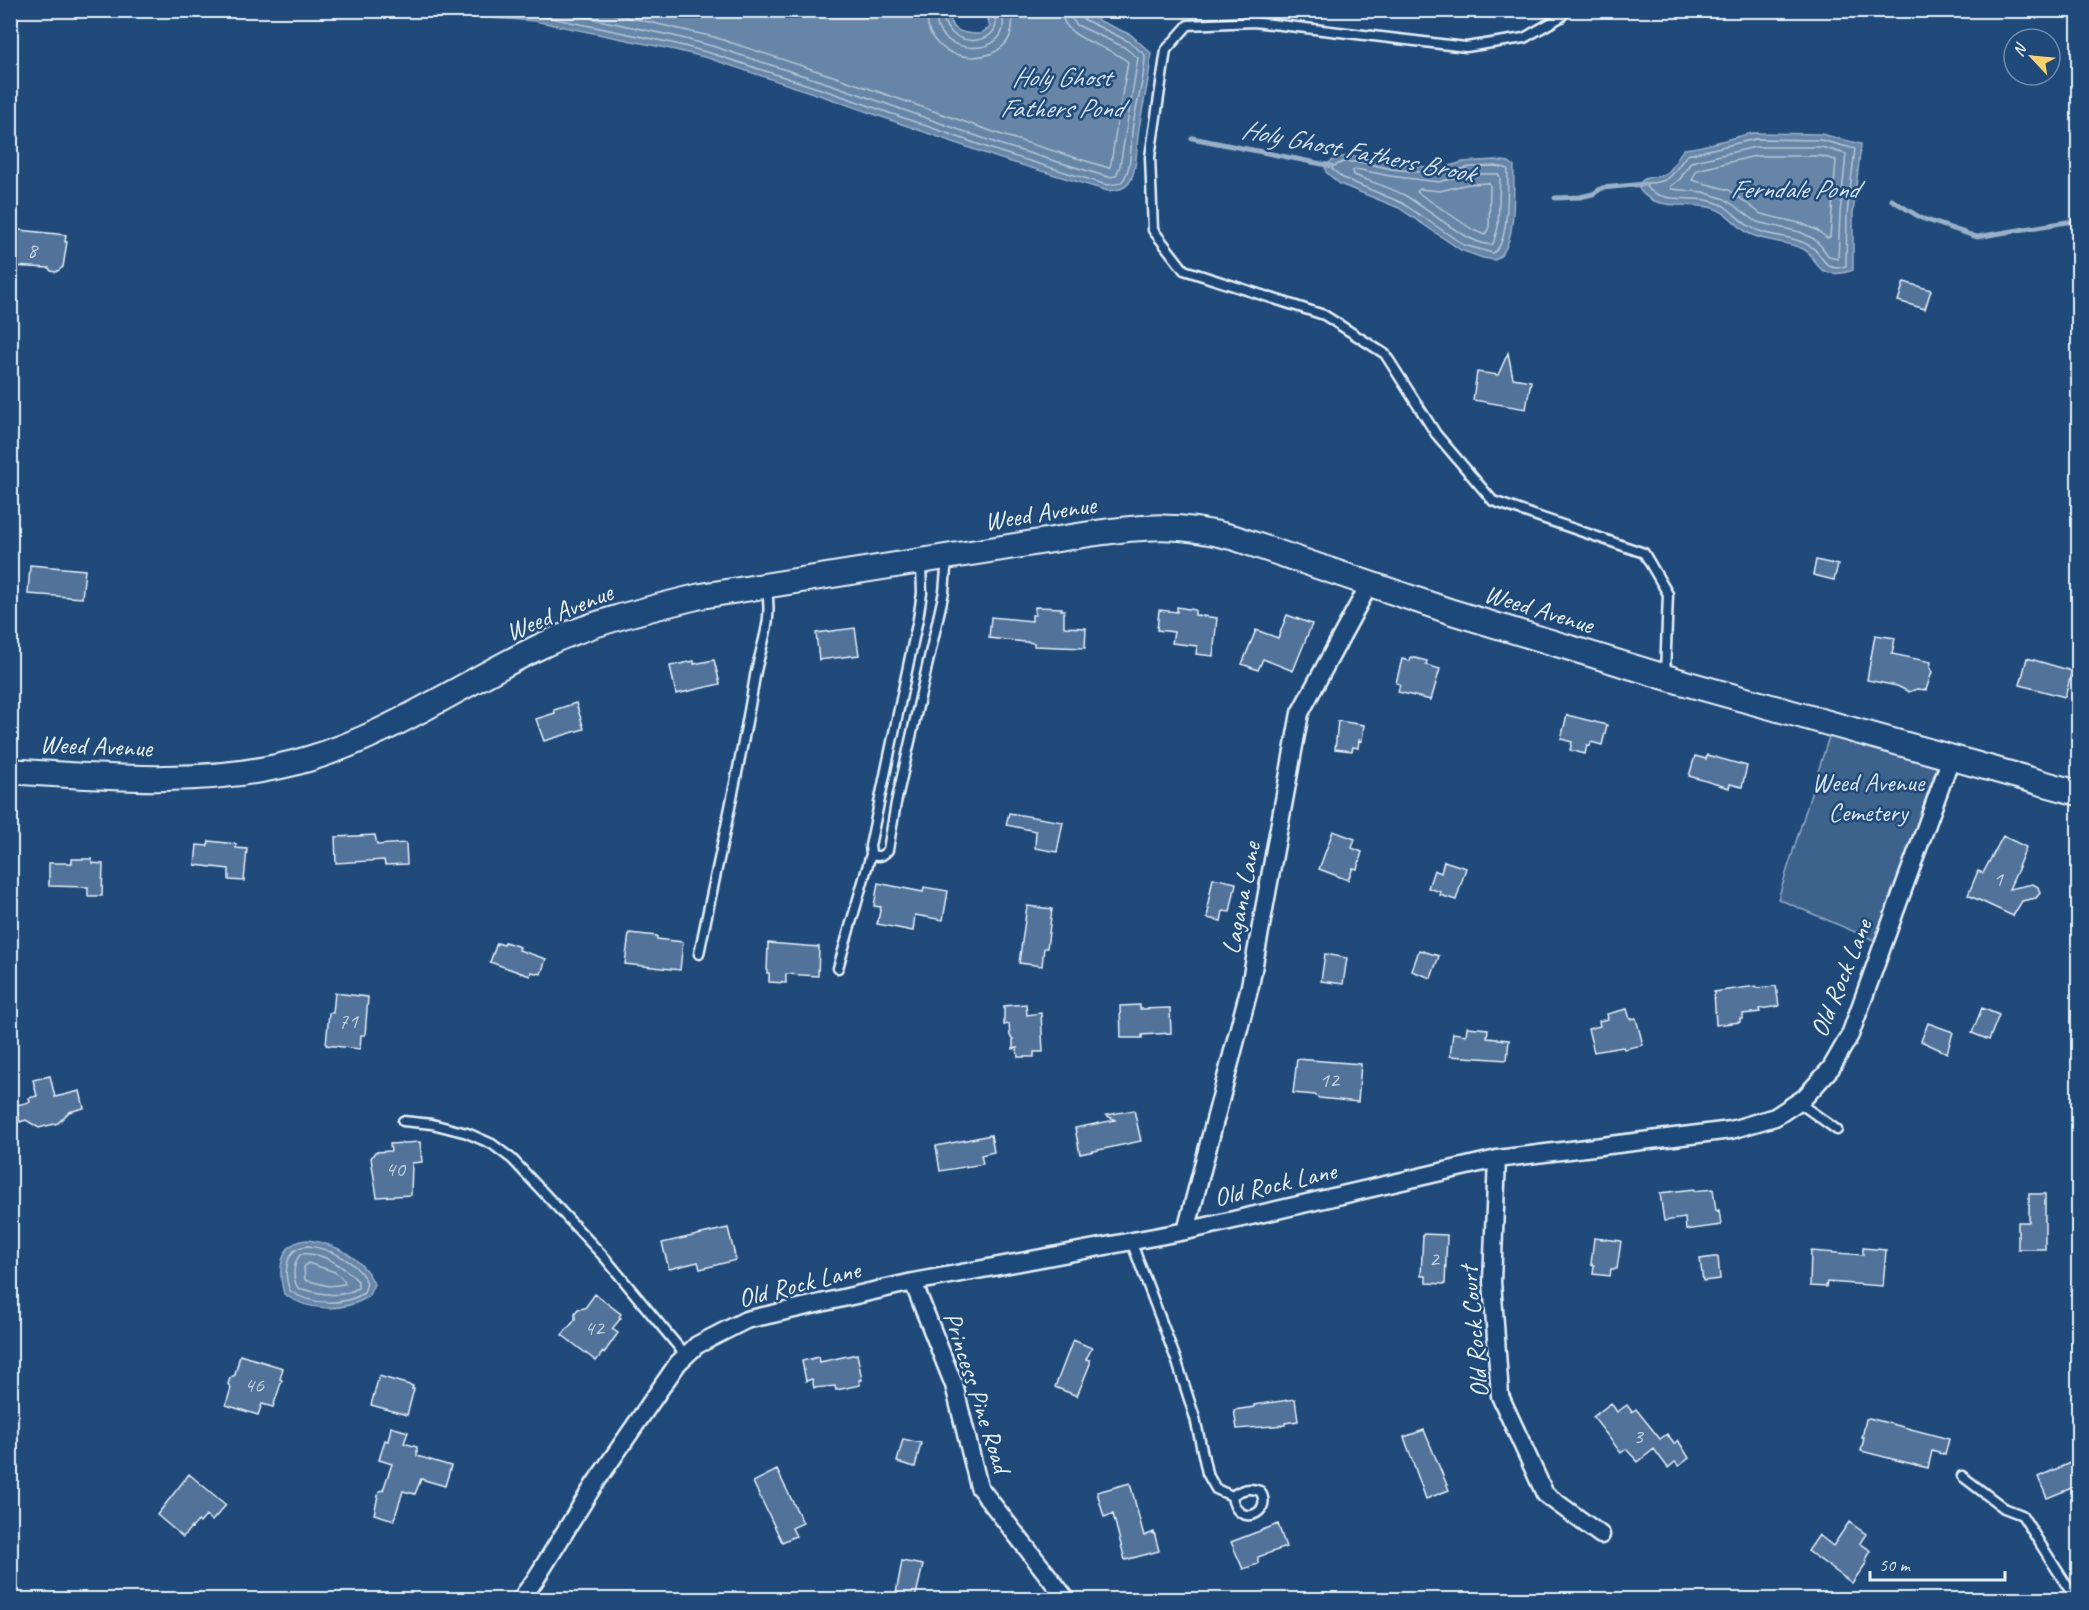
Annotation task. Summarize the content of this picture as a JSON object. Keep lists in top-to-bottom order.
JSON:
{
  "streets": {
    "main road": ["Weed Avenue"],
    "street": [
      "Lagana Lane",
      "Old Rock Lane",
      "Old Rock Court",
      "Princess Pine Road"
    ]
  },
  "crossings": [
    ["Weed Avenue", "Lagana Lane"],
    ["Weed Avenue", "Old Rock Lane"],
    ["Lagana Lane", "Old Rock Lane"],
    ["Old Rock Lane", "Old Rock Court"],
    ["Old Rock Lane", "Princess Pine Road"]
  ],
  "water": ["Holy Ghost Fathers Pond", "Holy Ghost Fathers Brook", "Ferndale Pond"],
  "parks": ["Weed Avenue Cemetery"],
  "house_numbers": [
    "8",
    "1",
    "71",
    "12",
    "40",
    "2",
    "42",
    "46",
    "3"
  ],
  "scale_bar": "50 m",
  "north": "top left"
}
